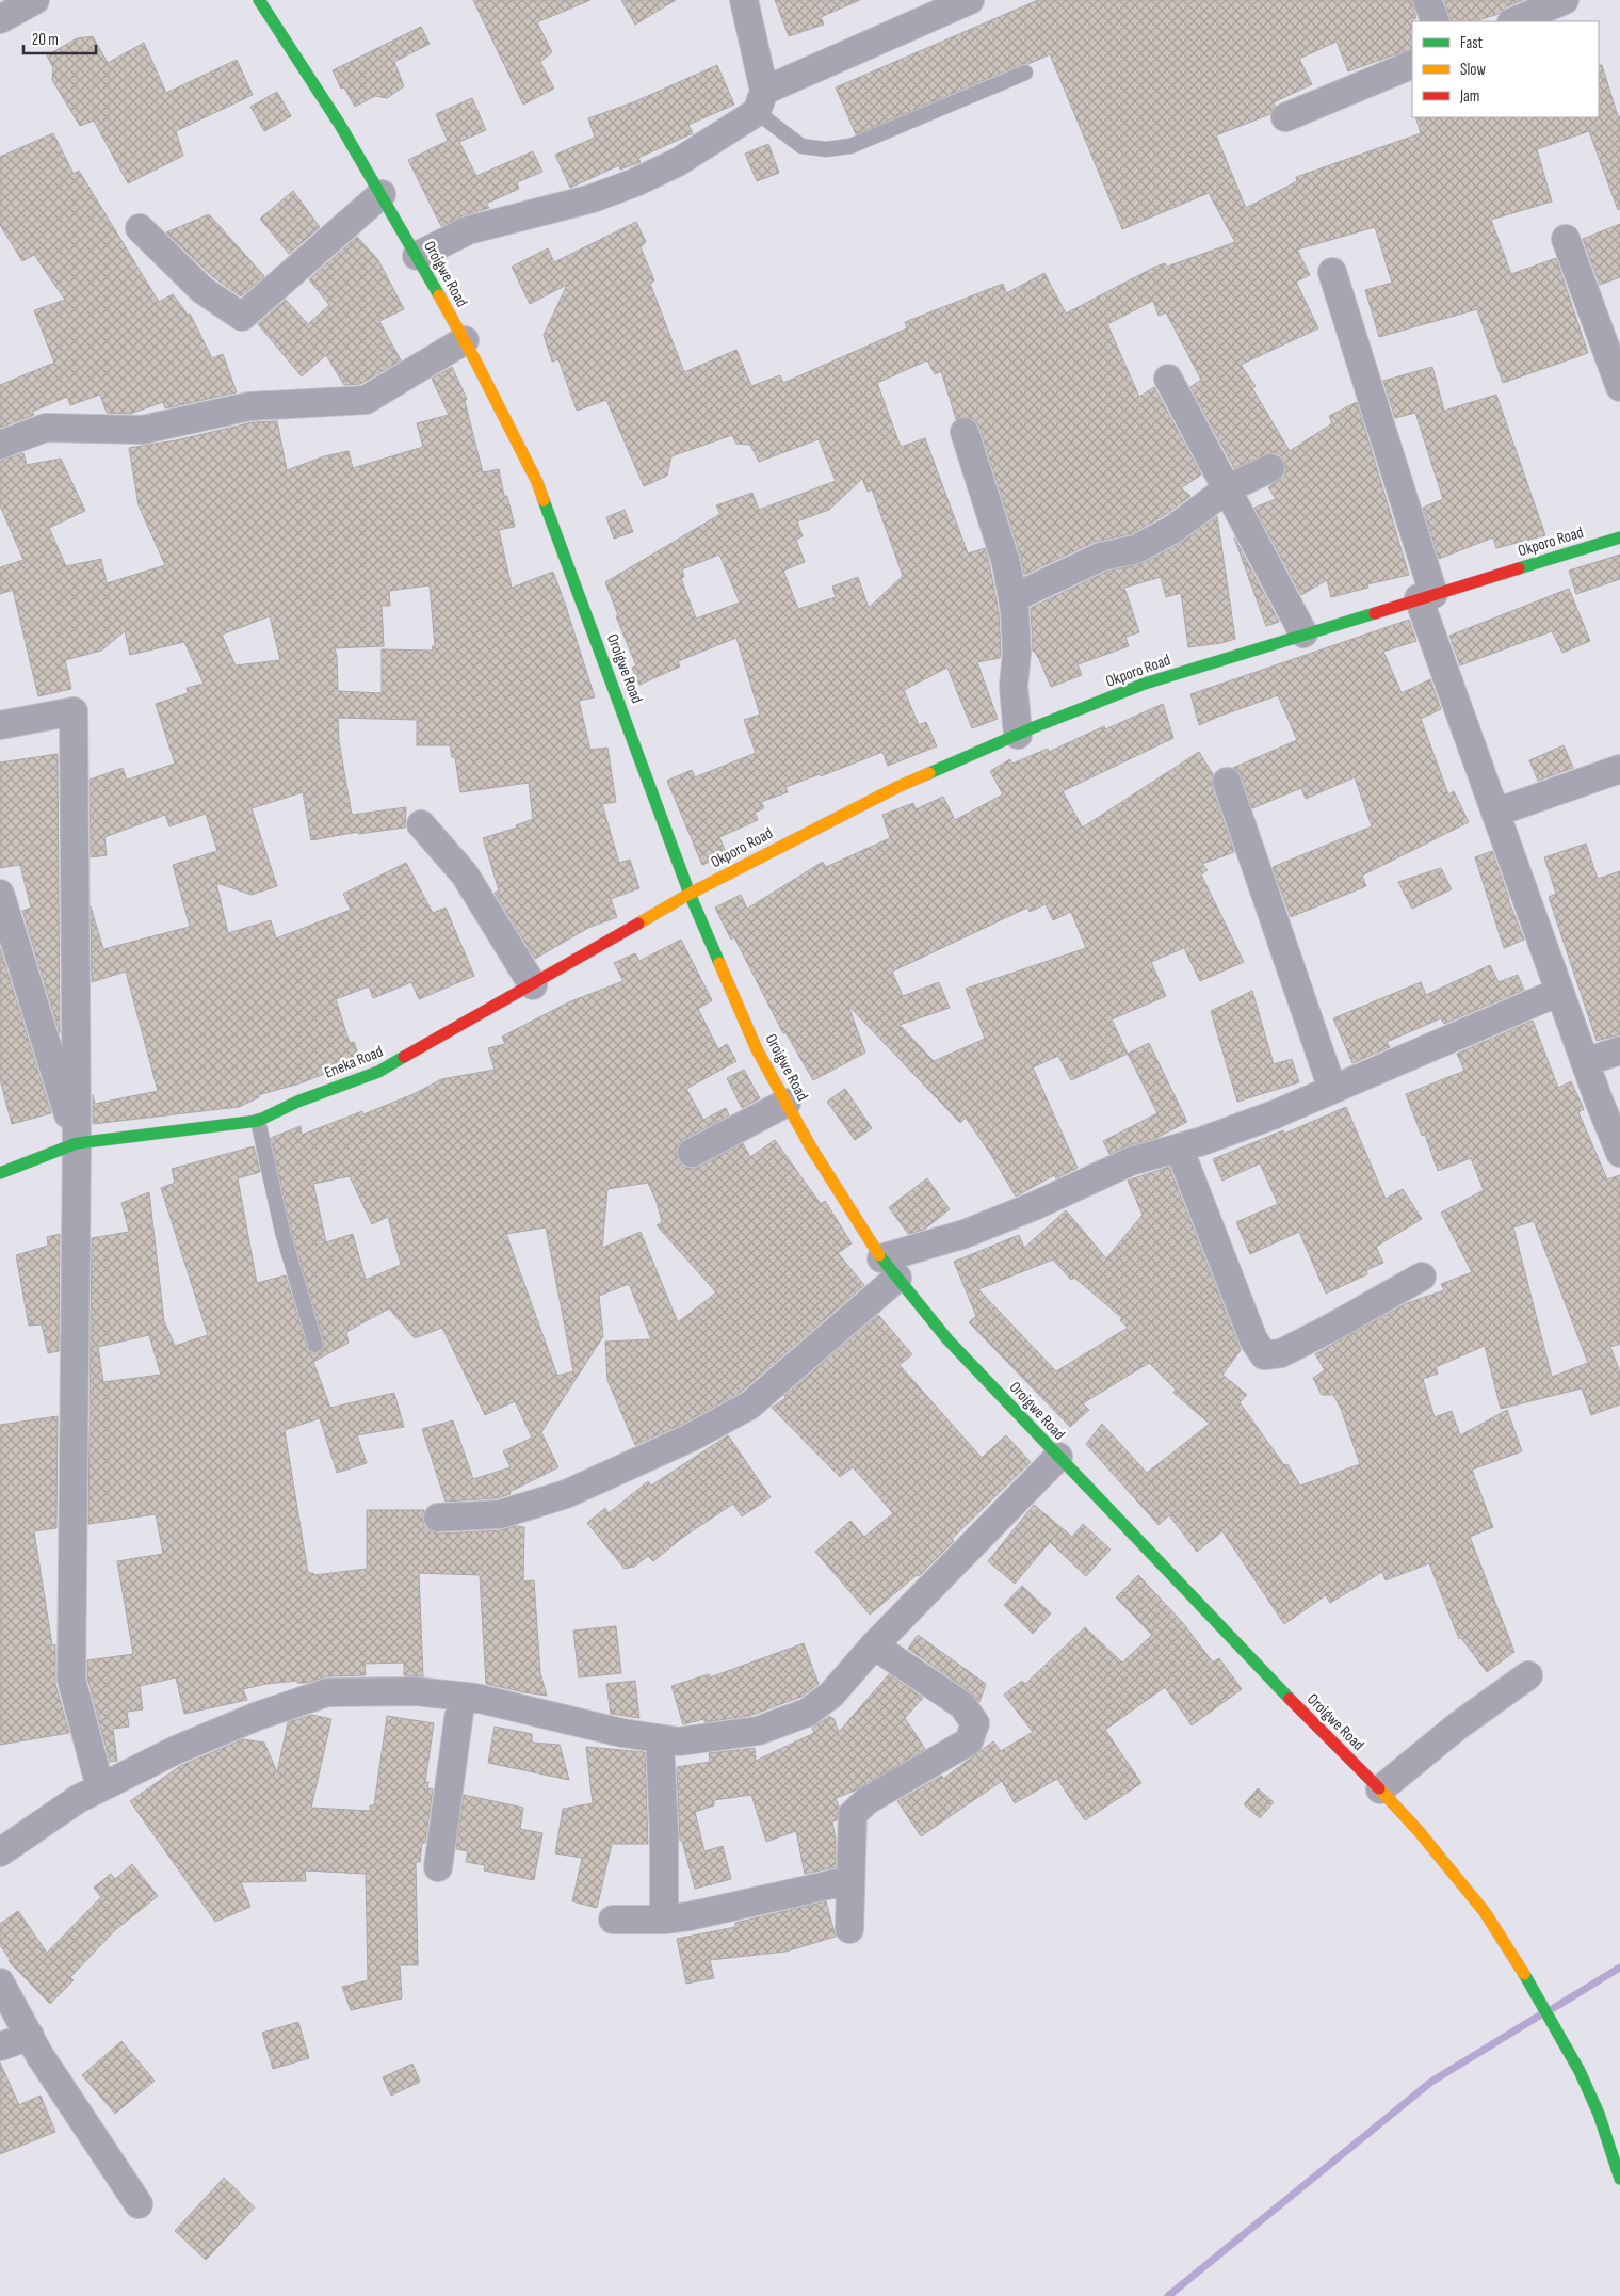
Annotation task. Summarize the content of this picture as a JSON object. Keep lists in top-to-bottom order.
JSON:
{
  "streets": {
    "street": ["Oroigwe Road", "Okporo Road", "Eneka Road"]
  },
  "crossings": [
    ["Oroigwe Road", "Okporo Road"],
    ["Oroigwe Road", "Eneka Road"],
    ["Okporo Road", "Eneka Road"]
  ],
  "legend": ["Fast", "Slow", "Jam"],
  "scale_bar": "20 m"
}
